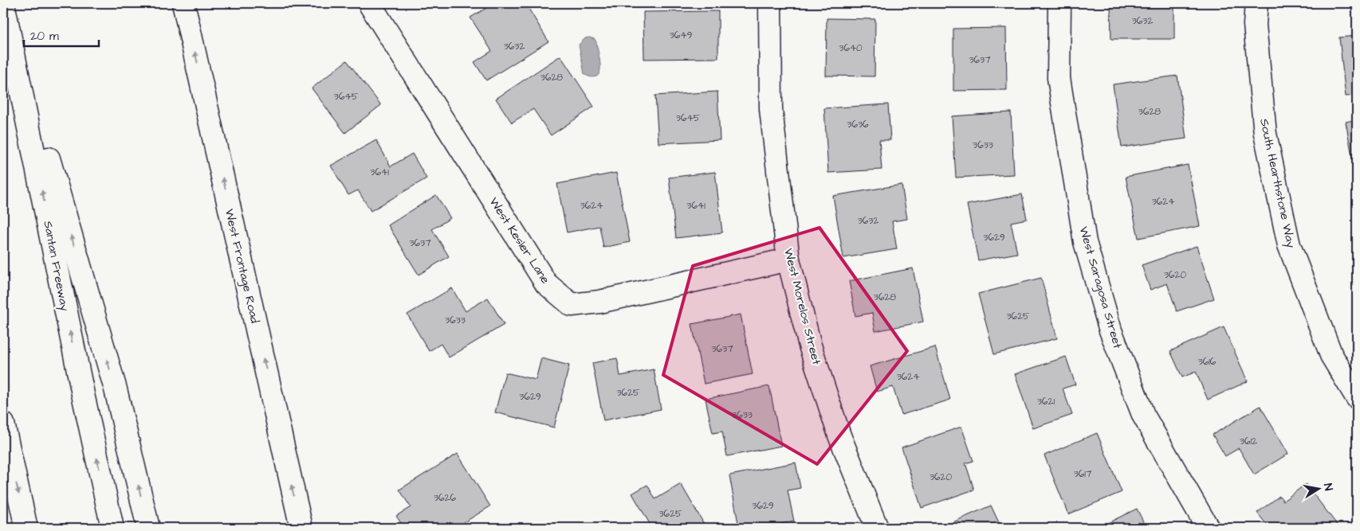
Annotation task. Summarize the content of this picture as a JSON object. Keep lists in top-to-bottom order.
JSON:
{
  "streets": {
    "main road": [
      "South Hearthstone Way",
      "West Kesler Lane",
      "Santan Freeway",
      "West Frontage Road",
      "West Saragosa Street",
      "West Morelos Street"
    ]
  },
  "crossings": [
    ["West Kesler Lane", "West Morelos Street"]
  ],
  "house_numbers": [
    "3632",
    "3649",
    "3632",
    "3640",
    "3637",
    "3628",
    "3645",
    "3628",
    "3645",
    "3636",
    "3633",
    "3641",
    "3624",
    "3624",
    "3641",
    "3632",
    "3629",
    "3637",
    "3620",
    "3628",
    "3625",
    "3633",
    "3637",
    "3616",
    "3624",
    "3625",
    "3629",
    "3621",
    "3633",
    "3612",
    "3617",
    "3620",
    "3626",
    "3629",
    "3625"
  ],
  "scale_bar": "20 m",
  "north": "right"
}
